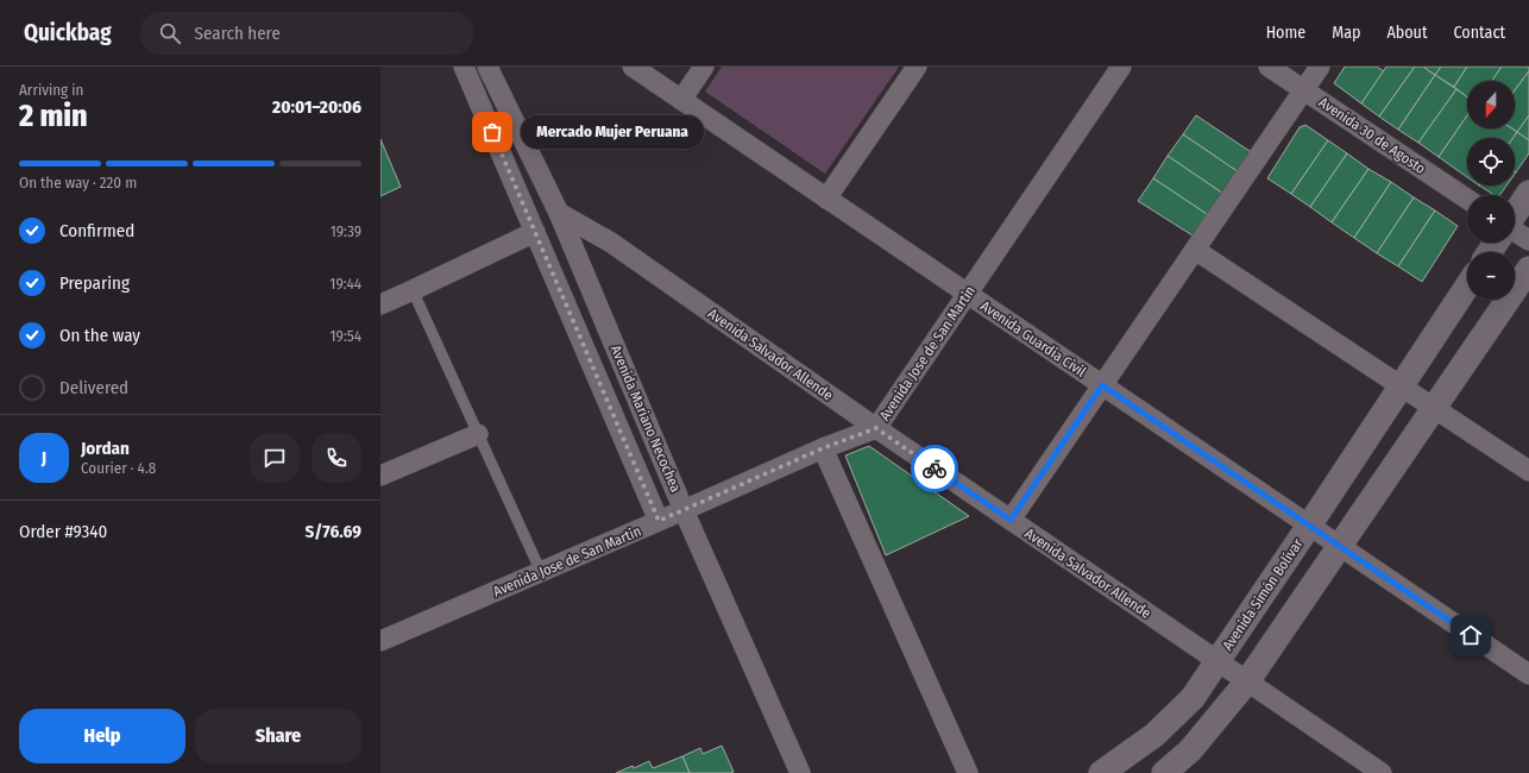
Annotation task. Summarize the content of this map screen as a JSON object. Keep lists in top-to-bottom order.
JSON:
{
  "streets": {
    "street": [
      "Avenida 30 de Agosto",
      "Avenida Guardia Civil",
      "Avenida Jose de San Martin",
      "Avenida Salvador Allende",
      "Avenida Mariano Necochea",
      "Avenida Simón Bolívar"
    ]
  },
  "crossings": [
    ["Avenida Guardia Civil", "Avenida Jose de San Martin"],
    ["Avenida Guardia Civil", "Avenida Simón Bolívar"],
    ["Avenida Jose de San Martin", "Avenida Salvador Allende"],
    ["Avenida Jose de San Martin", "Avenida Mariano Necochea"],
    ["Avenida Salvador Allende", "Avenida Mariano Necochea"],
    ["Avenida Salvador Allende", "Avenida Simón Bolívar"]
  ],
  "places": ["Mercado Mujer Peruana"],
  "north": "bottom",
  "page": {
    "header": "Quickbag",
    "search": "Search here",
    "nav": [
      "Home",
      "Map",
      "About",
      "Contact"
    ],
    "heading": ["2 min", "Arriving in", "20:01–20:06"],
    "panel": [
      "Jordan",
      "Courier · 4.8",
      "Order #9340",
      "S/76.69"
    ],
    "map_buttons": ["+", "−"],
    "bubble": "Mercado Mujer Peruana",
    "bar": "On the way · 220 m",
    "list": [
      ["Confirmed", "19:39"],
      ["Preparing", "19:44"],
      ["On the way", "19:54"],
      "Delivered"
    ],
    "round": "J",
    "buttons": ["Help", "Share"]
  }
}
